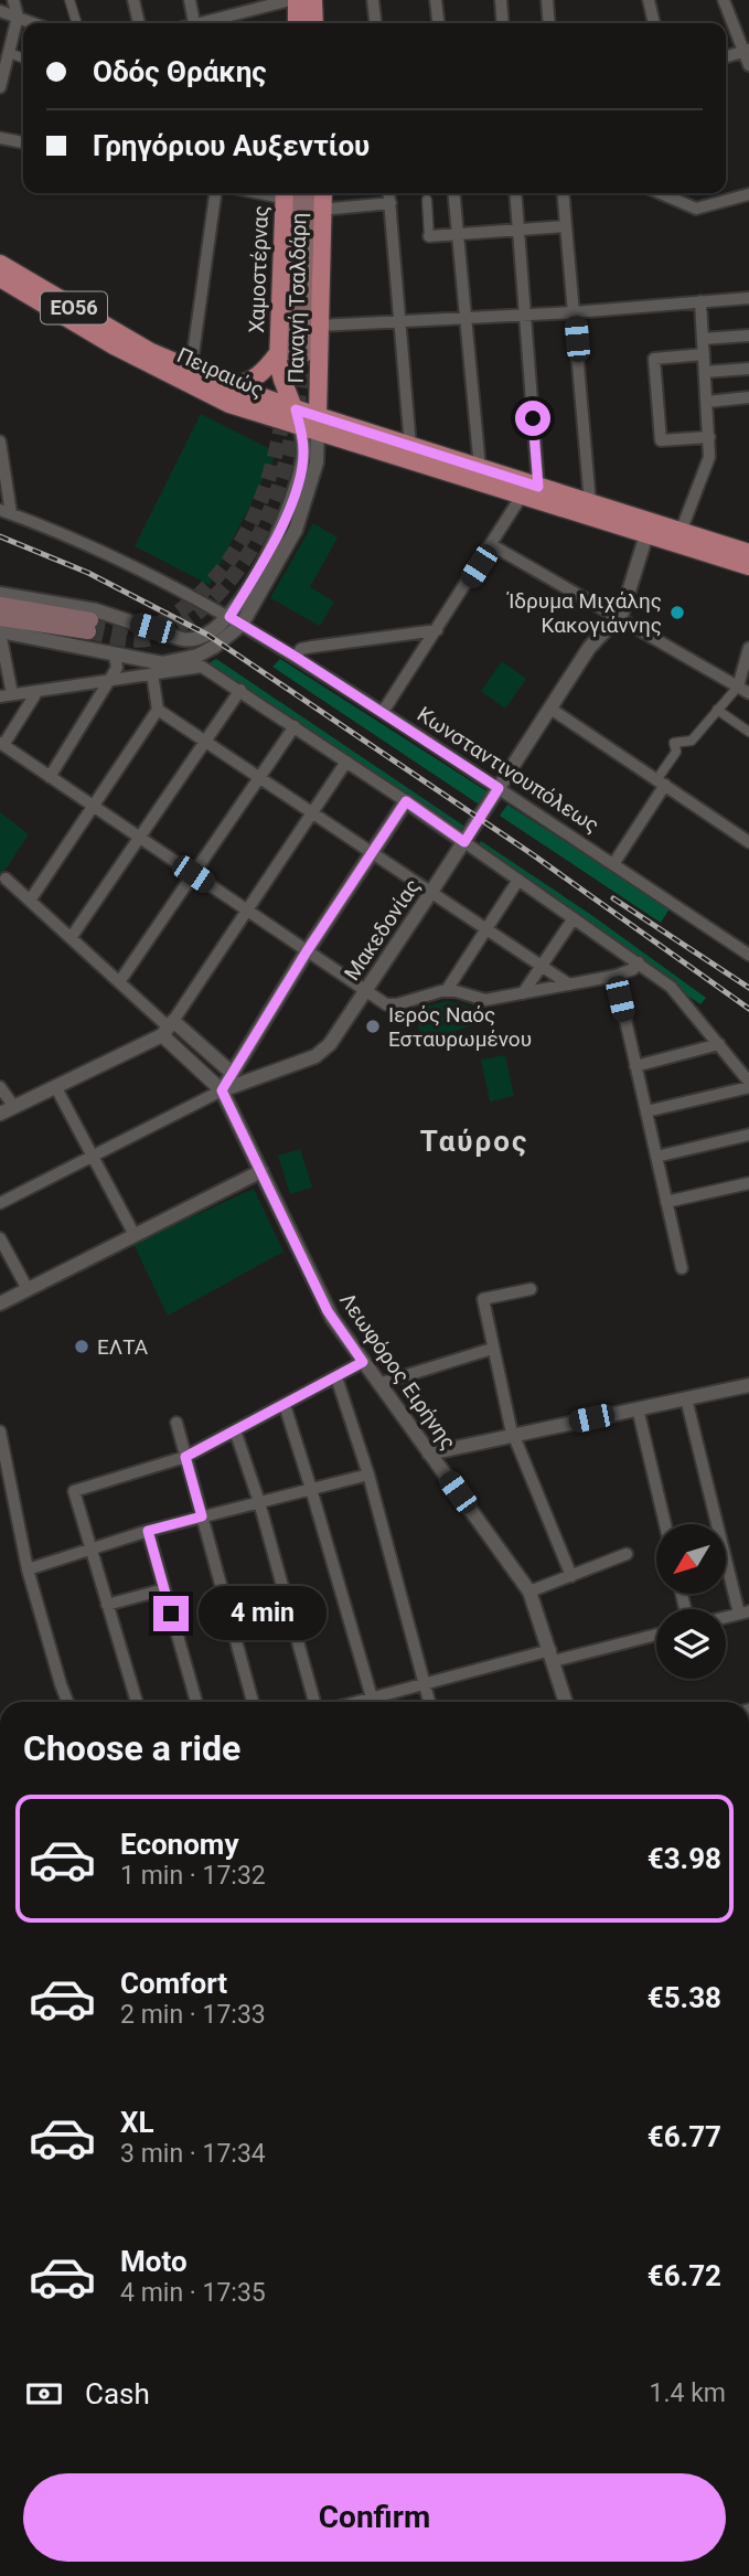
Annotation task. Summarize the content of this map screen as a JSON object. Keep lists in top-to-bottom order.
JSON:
{
  "streets": {
    "main road": [
      "Χαμοστέρνας",
      "Παναγή Τσαλδάρη",
      "ΕΟ56",
      "Πειραιώς"
    ],
    "street": ["Κωνσταντινουπόλεως", "Μακεδονίας", "Λεωφόρος Ειρήνης"]
  },
  "crossings": [
    ["Χαμοστέρνας", "Πειραιώς"],
    ["Παναγή Τσαλδάρη", "Πειραιώς"],
    ["Παναγή Τσαλδάρη", "Κωνσταντινουπόλεως"],
    ["Πειραιώς", "Μακεδονίας"],
    ["Κωνσταντινουπόλεως", "Μακεδονίας"],
    ["Μακεδονίας", "Λεωφόρος Ειρήνης"]
  ],
  "districts": ["Ταύρος"],
  "places": ["Ίδρυμα Μιχάλης Κακογιάννης", "Ιερός Ναός Εσταυρωμένου", "ΕΛΤΑ"],
  "north": "bottom left",
  "page": {
    "banner": ["Οδός Θράκης", "Γρηγόριου Αυξεντίου"],
    "bubble": "4 min",
    "heading": "Choose a ride",
    "list": [
      {
        "name": "Economy",
        "note": "1 min · 17:32",
        "value": "€3.98"
      },
      {
        "name": "Comfort",
        "note": "2 min · 17:33",
        "value": "€5.38"
      },
      {
        "name": "XL",
        "note": "3 min · 17:34",
        "value": "€6.77"
      },
      {
        "name": "Moto",
        "note": "4 min · 17:35",
        "value": "€6.72"
      }
    ],
    "pay": ["Cash", "1.4 km"],
    "buttons": "Confirm"
  }
}
